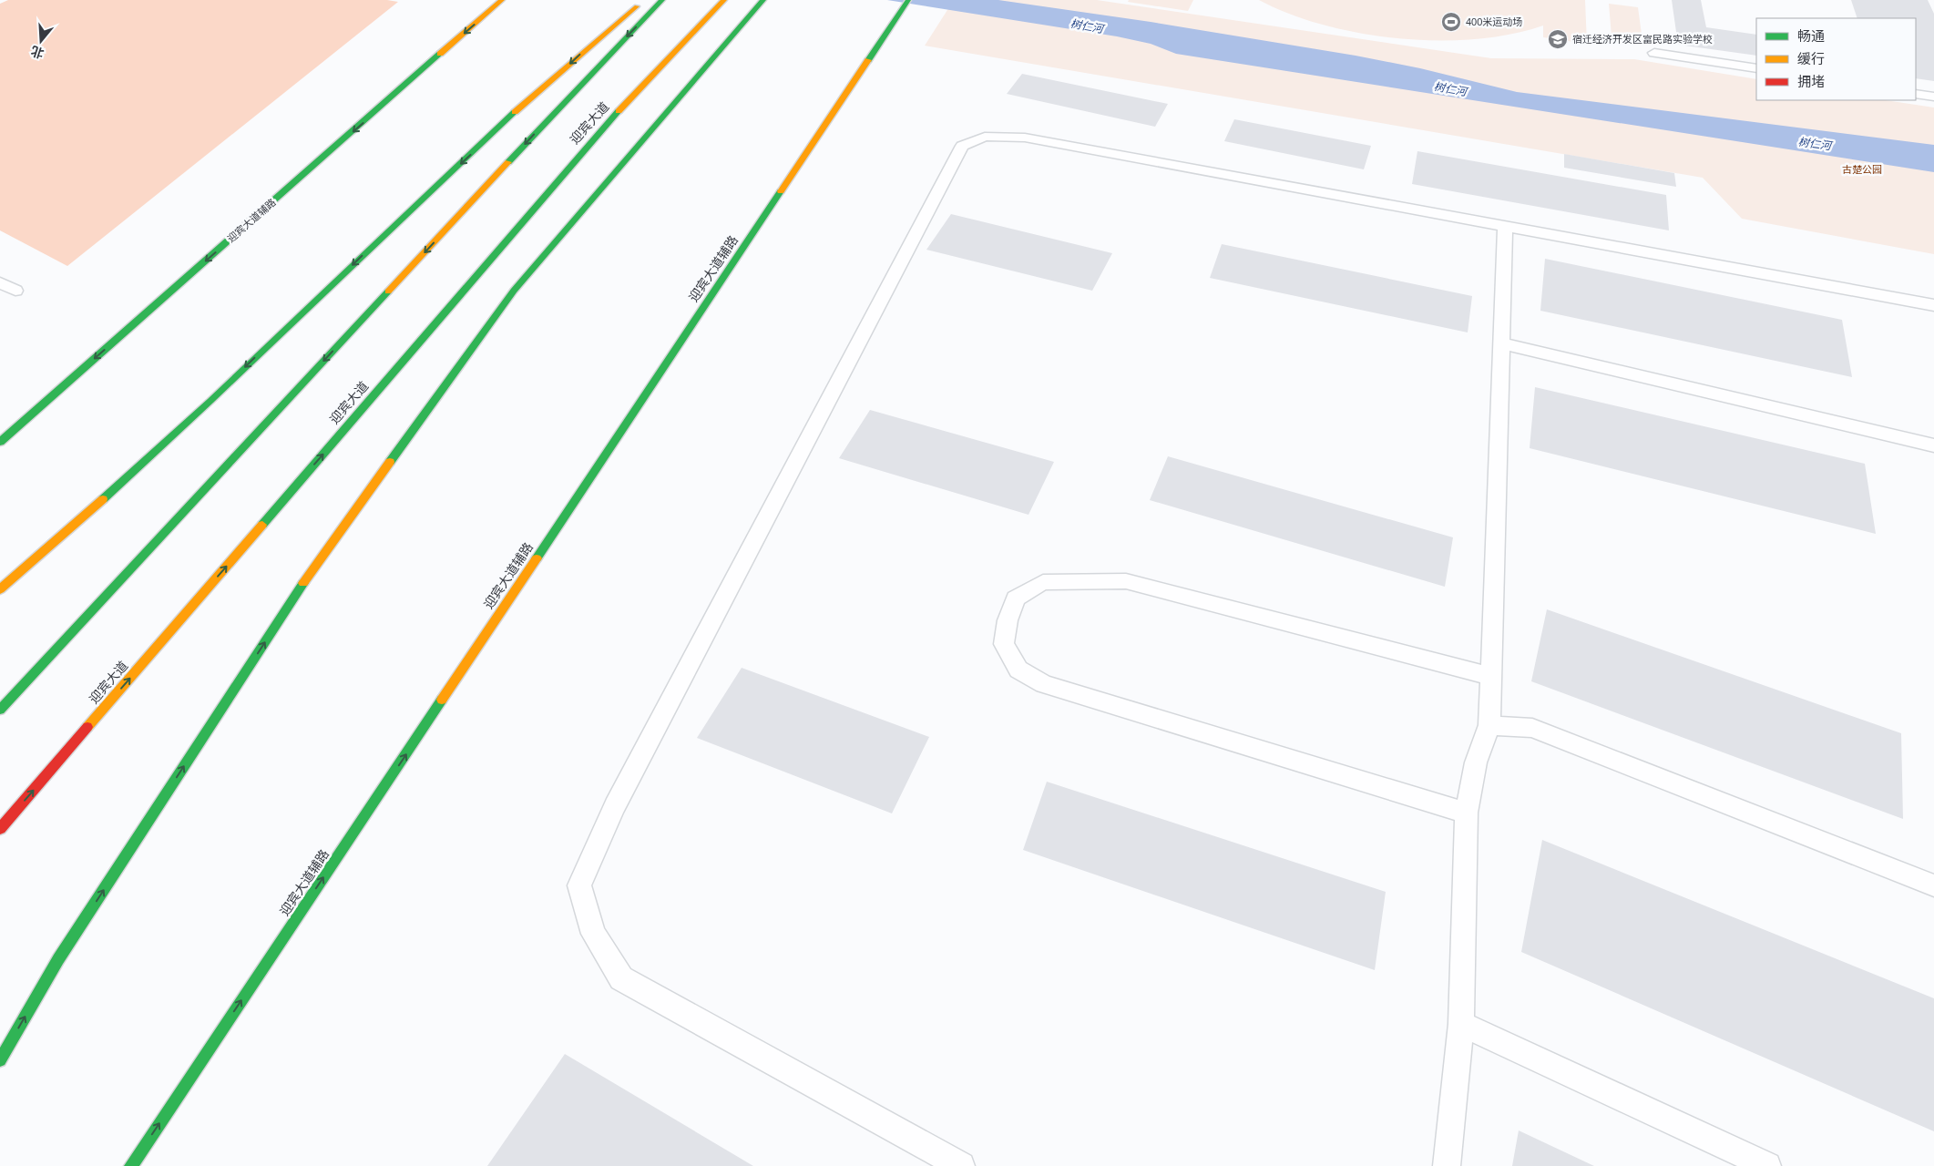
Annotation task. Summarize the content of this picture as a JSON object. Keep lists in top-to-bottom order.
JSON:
{
  "streets": {
    "main road": ["迎宾大道", "迎宾大道辅路"]
  },
  "water": ["树仁河"],
  "parks": ["古楚公园"],
  "places": {
    "sports": ["400米运动场"],
    "school or university": ["宿迁经济开发区富民路实验学校"]
  },
  "legend": ["畅通", "缓行", "拥堵"],
  "north": "bottom"
}
